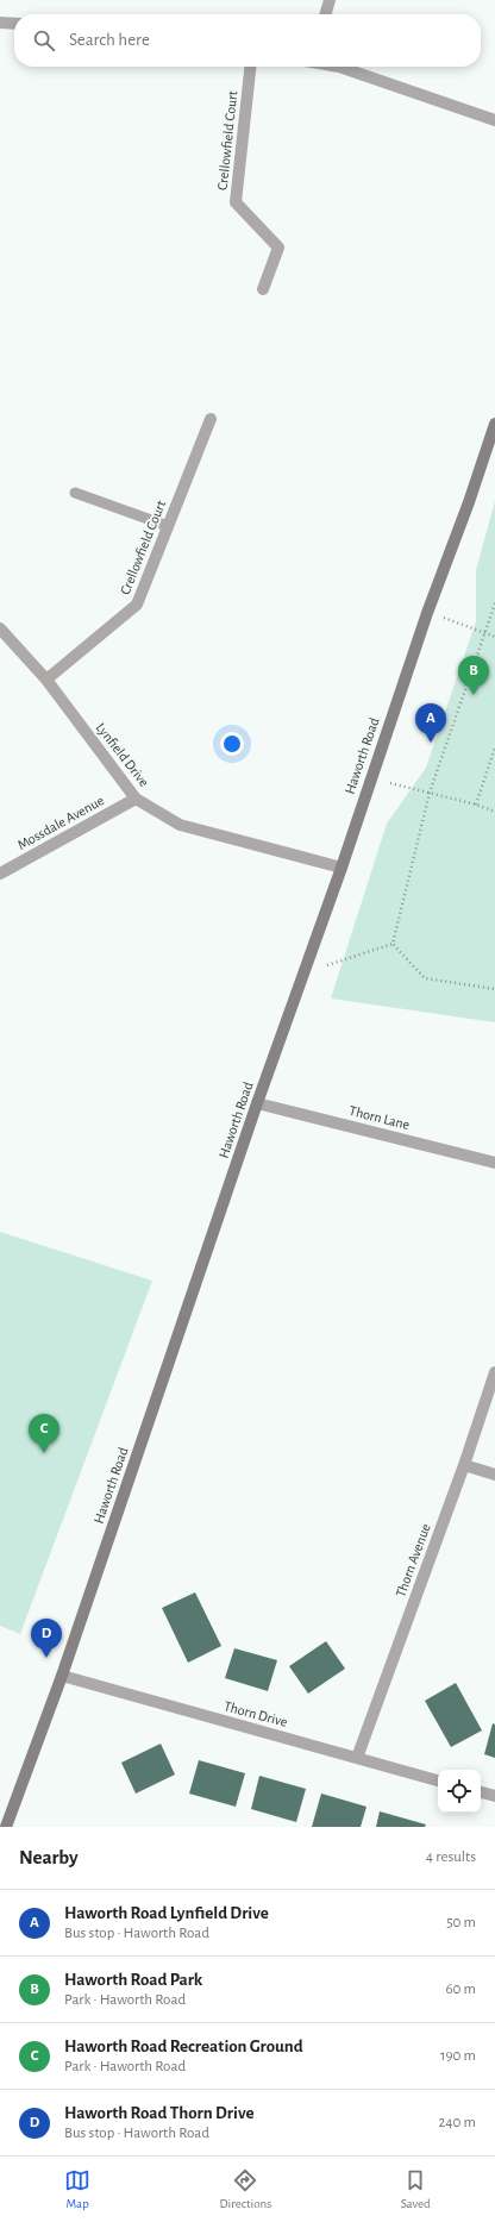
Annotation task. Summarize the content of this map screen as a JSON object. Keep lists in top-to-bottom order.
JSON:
{
  "streets": {
    "main road": ["Haworth Road"],
    "street": [
      "Crellowfield Court",
      "Lynfield Drive",
      "Mossdale Avenue",
      "Thorn Lane",
      "Thorn Avenue",
      "Thorn Drive"
    ]
  },
  "crossings": [
    ["Crellowfield Court", "Lynfield Drive"],
    ["Lynfield Drive", "Haworth Road"],
    ["Lynfield Drive", "Mossdale Avenue"],
    ["Haworth Road", "Thorn Lane"],
    ["Haworth Road", "Thorn Drive"],
    ["Thorn Avenue", "Thorn Drive"]
  ],
  "page": {
    "search": "Search here",
    "pins": [
      "B",
      "A",
      "C",
      "D"
    ],
    "heading": ["Nearby", "4 results"],
    "list": [
      {
        "mark": "A",
        "name": "Haworth Road Lynfield Drive",
        "note": "Bus stop · Haworth Road",
        "value": "50 m"
      },
      {
        "mark": "B",
        "name": "Haworth Road Park",
        "note": "Park · Haworth Road",
        "value": "60 m"
      },
      {
        "mark": "C",
        "name": "Haworth Road Recreation Ground",
        "note": "Park · Haworth Road",
        "value": "190 m"
      },
      {
        "mark": "D",
        "name": "Haworth Road Thorn Drive",
        "note": "Bus stop · Haworth Road",
        "value": "240 m"
      }
    ],
    "nav": ["Map", "Directions", "Saved"]
  }
}
